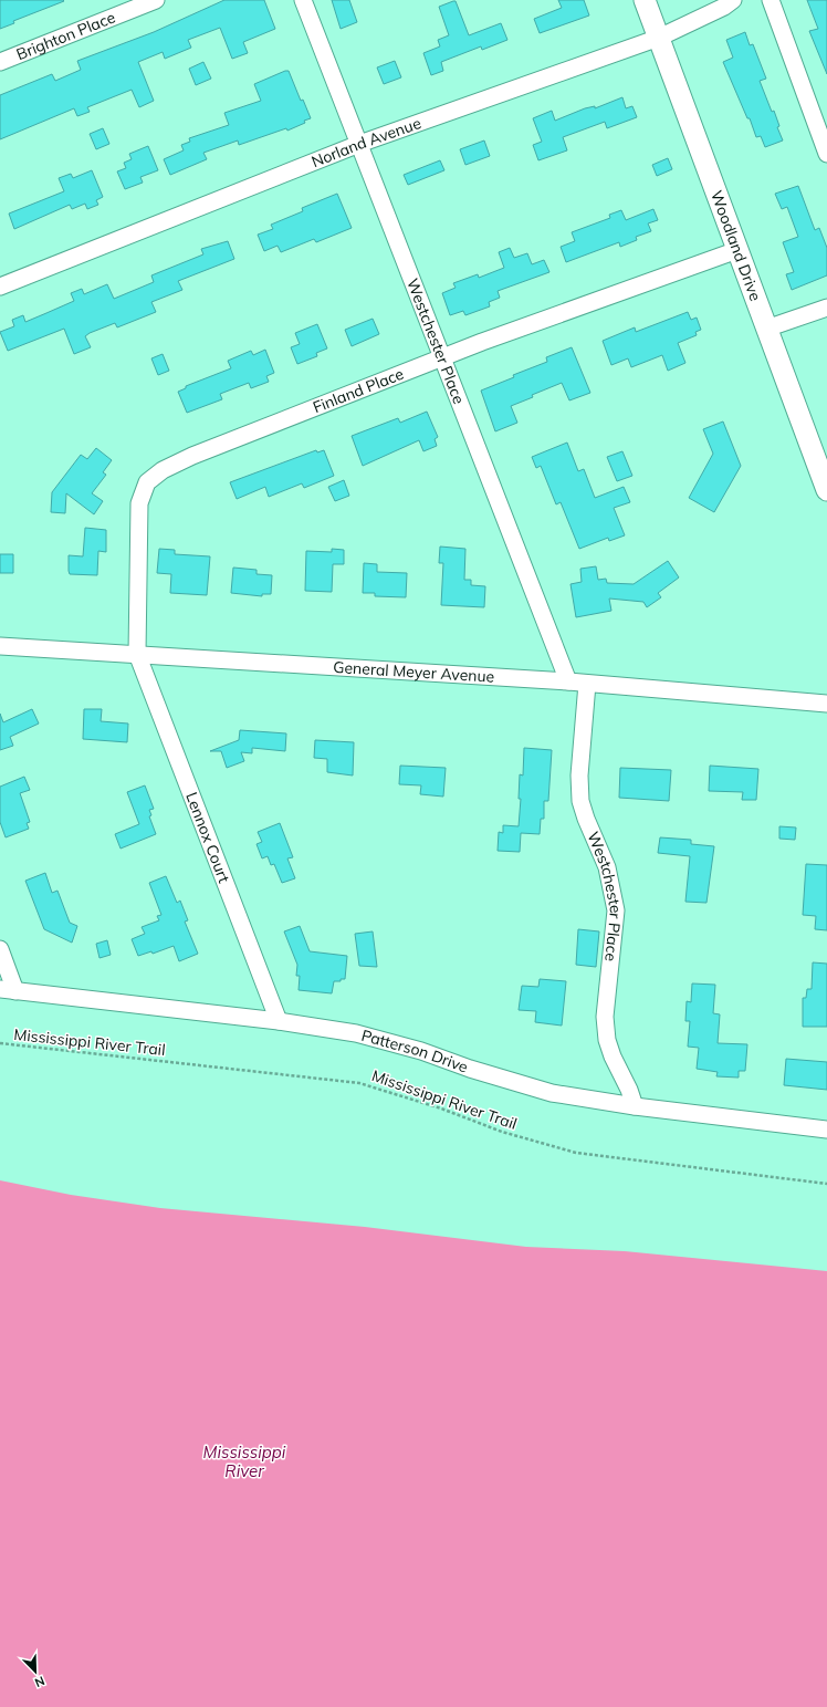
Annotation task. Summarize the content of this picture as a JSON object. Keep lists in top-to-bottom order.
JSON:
{
  "streets": {
    "main road": ["Woodland Drive"],
    "street": [
      "Brighton Place",
      "Norland Avenue",
      "Westchester Place",
      "Finland Place",
      "General Meyer Avenue",
      "Lennox Court",
      "Patterson Drive"
    ],
    "path": ["Mississippi River Trail"]
  },
  "crossings": [
    ["Norland Avenue", "Woodland Drive"],
    ["Norland Avenue", "Westchester Place"],
    ["Woodland Drive", "Finland Place"],
    ["Westchester Place", "Finland Place"],
    ["Westchester Place", "General Meyer Avenue"],
    ["Westchester Place", "Patterson Drive"],
    ["Finland Place", "General Meyer Avenue"],
    ["Finland Place", "Lennox Court"],
    ["General Meyer Avenue", "Lennox Court"],
    ["Lennox Court", "Patterson Drive"]
  ],
  "water": ["Mississippi River"],
  "north": "bottom right"
}
